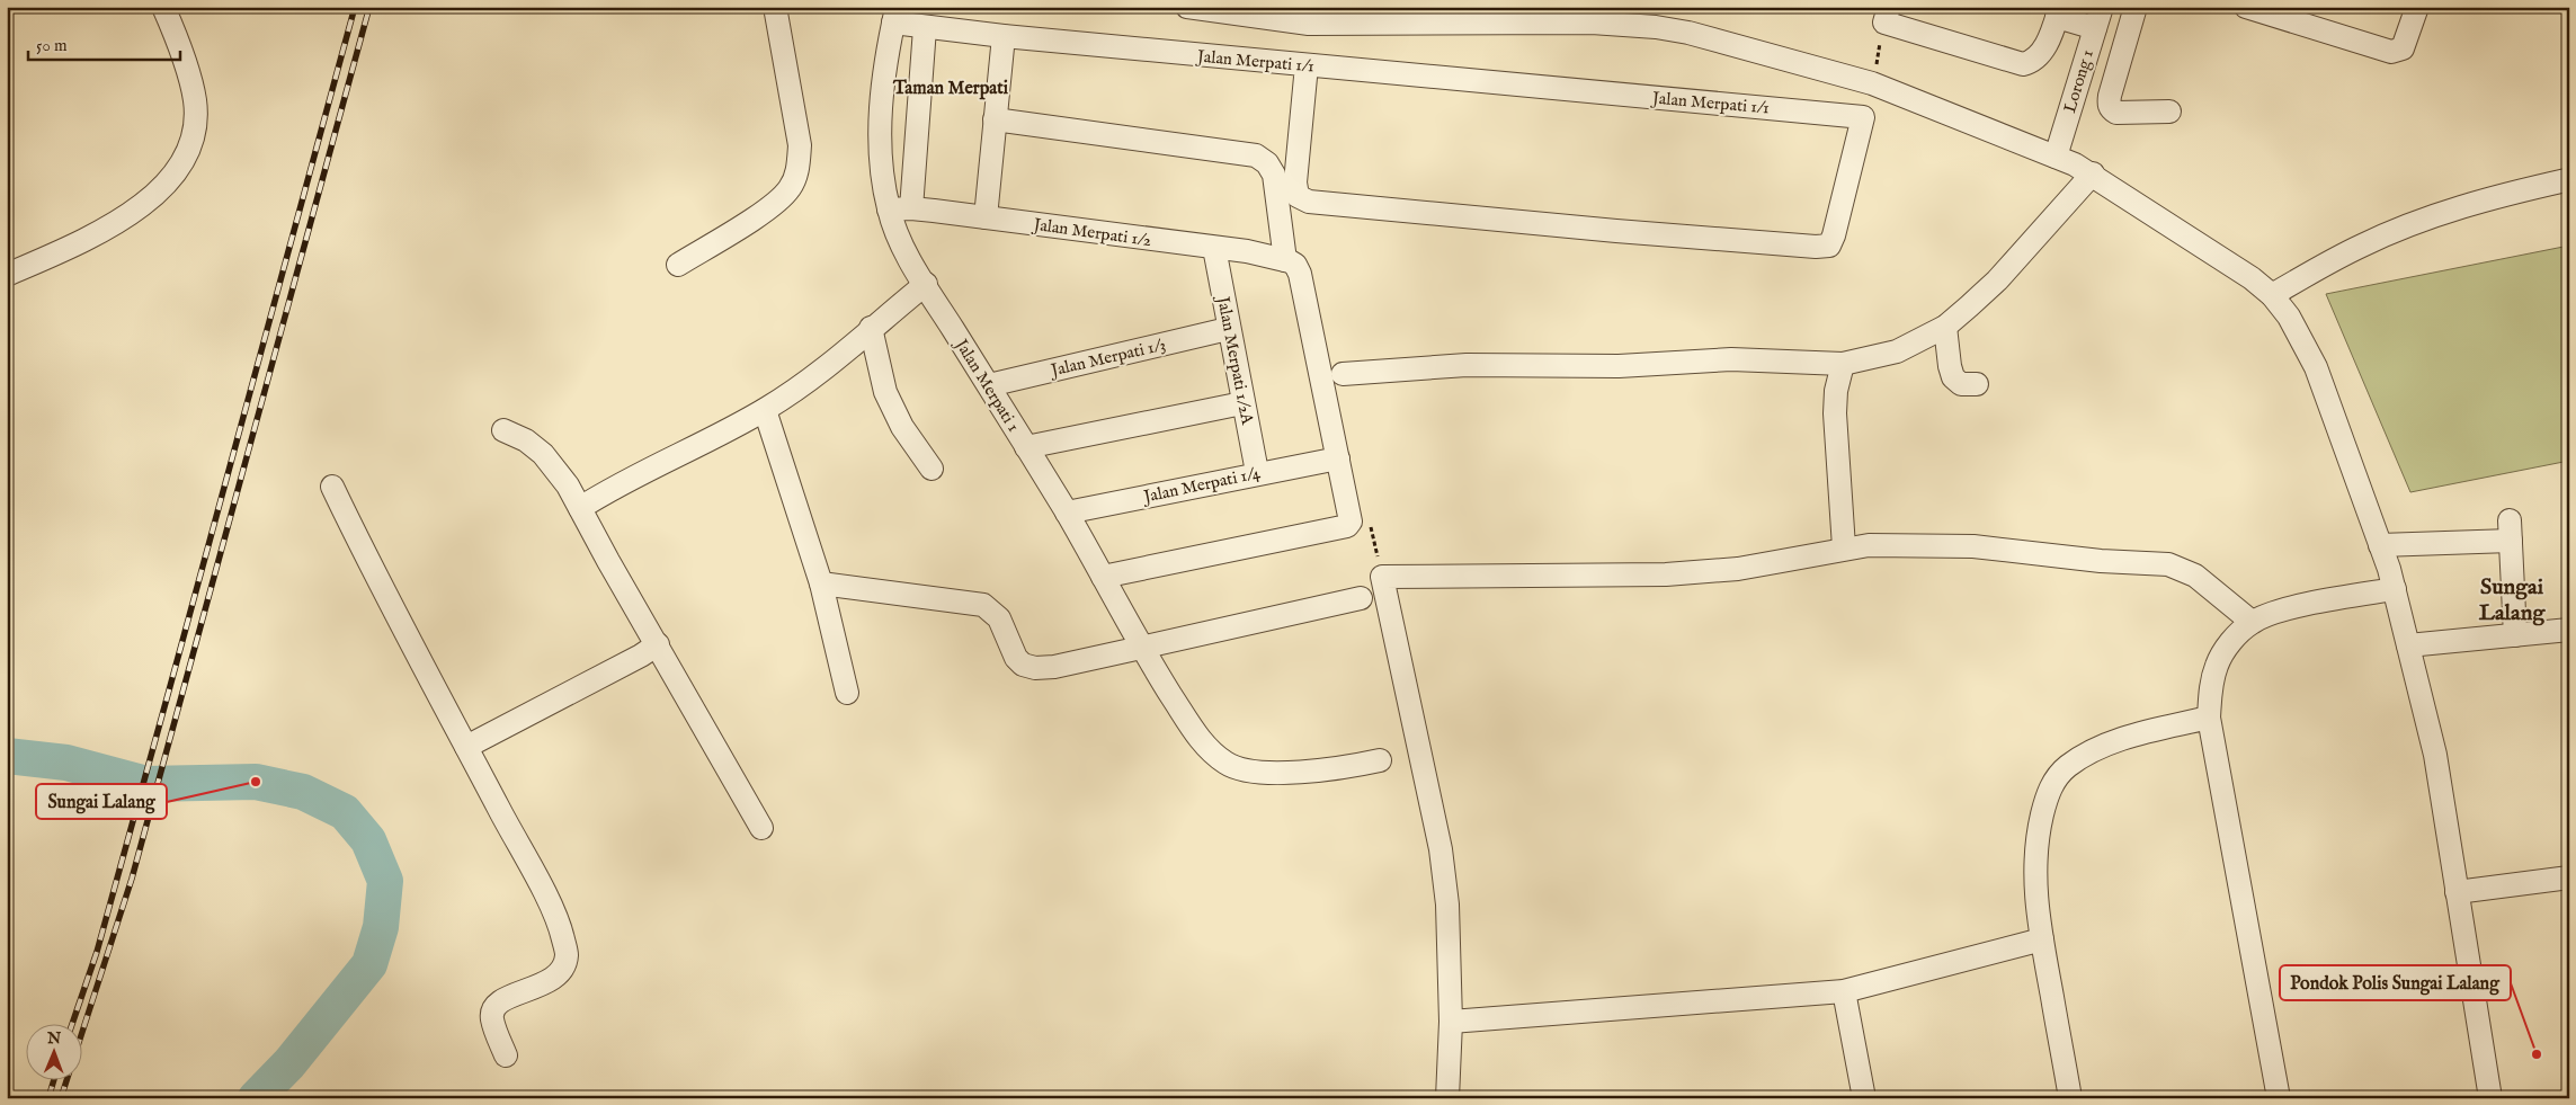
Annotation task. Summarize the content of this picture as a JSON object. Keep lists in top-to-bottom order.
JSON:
{
  "streets": {
    "street": [
      "Jalan Merpati 1/1",
      "Lorong 1",
      "Jalan Merpati 1/2",
      "Jalan Merpati 1/3",
      "Jalan Merpati 1/2A",
      "Jalan Merpati 1",
      "Jalan Merpati 1/4"
    ]
  },
  "crossings": [
    ["Jalan Merpati 1/1", "Jalan Merpati 1"],
    ["Jalan Merpati 1/2", "Jalan Merpati 1/2A"],
    ["Jalan Merpati 1/2", "Jalan Merpati 1"],
    ["Jalan Merpati 1/3", "Jalan Merpati 1/2A"],
    ["Jalan Merpati 1/3", "Jalan Merpati 1"],
    ["Jalan Merpati 1/2A", "Jalan Merpati 1/4"],
    ["Jalan Merpati 1", "Jalan Merpati 1/4"]
  ],
  "districts": ["Taman Merpati", "Sungai Lalang"],
  "places": ["Sungai Lalang", "Pondok Polis Sungai Lalang"],
  "scale_bar": "50 m",
  "north": "top"
}
